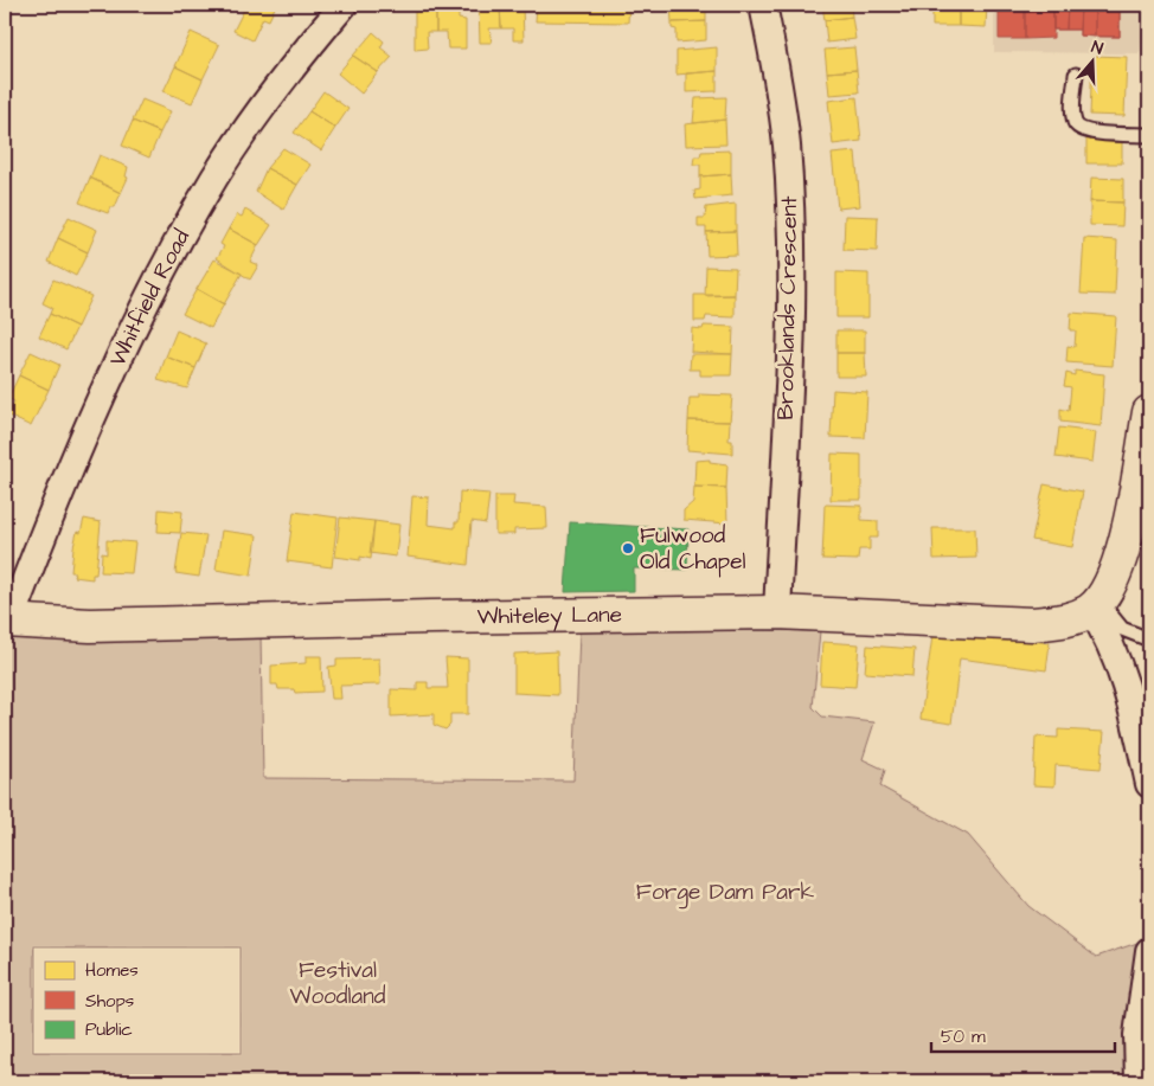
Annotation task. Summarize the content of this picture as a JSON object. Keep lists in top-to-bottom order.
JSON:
{
  "streets": {
    "street": ["Whitfield Road", "Brooklands Crescent", "Whiteley Lane"]
  },
  "crossings": [
    ["Whitfield Road", "Whiteley Lane"],
    ["Brooklands Crescent", "Whiteley Lane"]
  ],
  "parks": ["Forge Dam Park", "Festival Woodland"],
  "places": ["Fulwood Old Chapel"],
  "legend": ["Homes", "Shops", "Public"],
  "scale_bar": "50 m",
  "north": "top"
}
